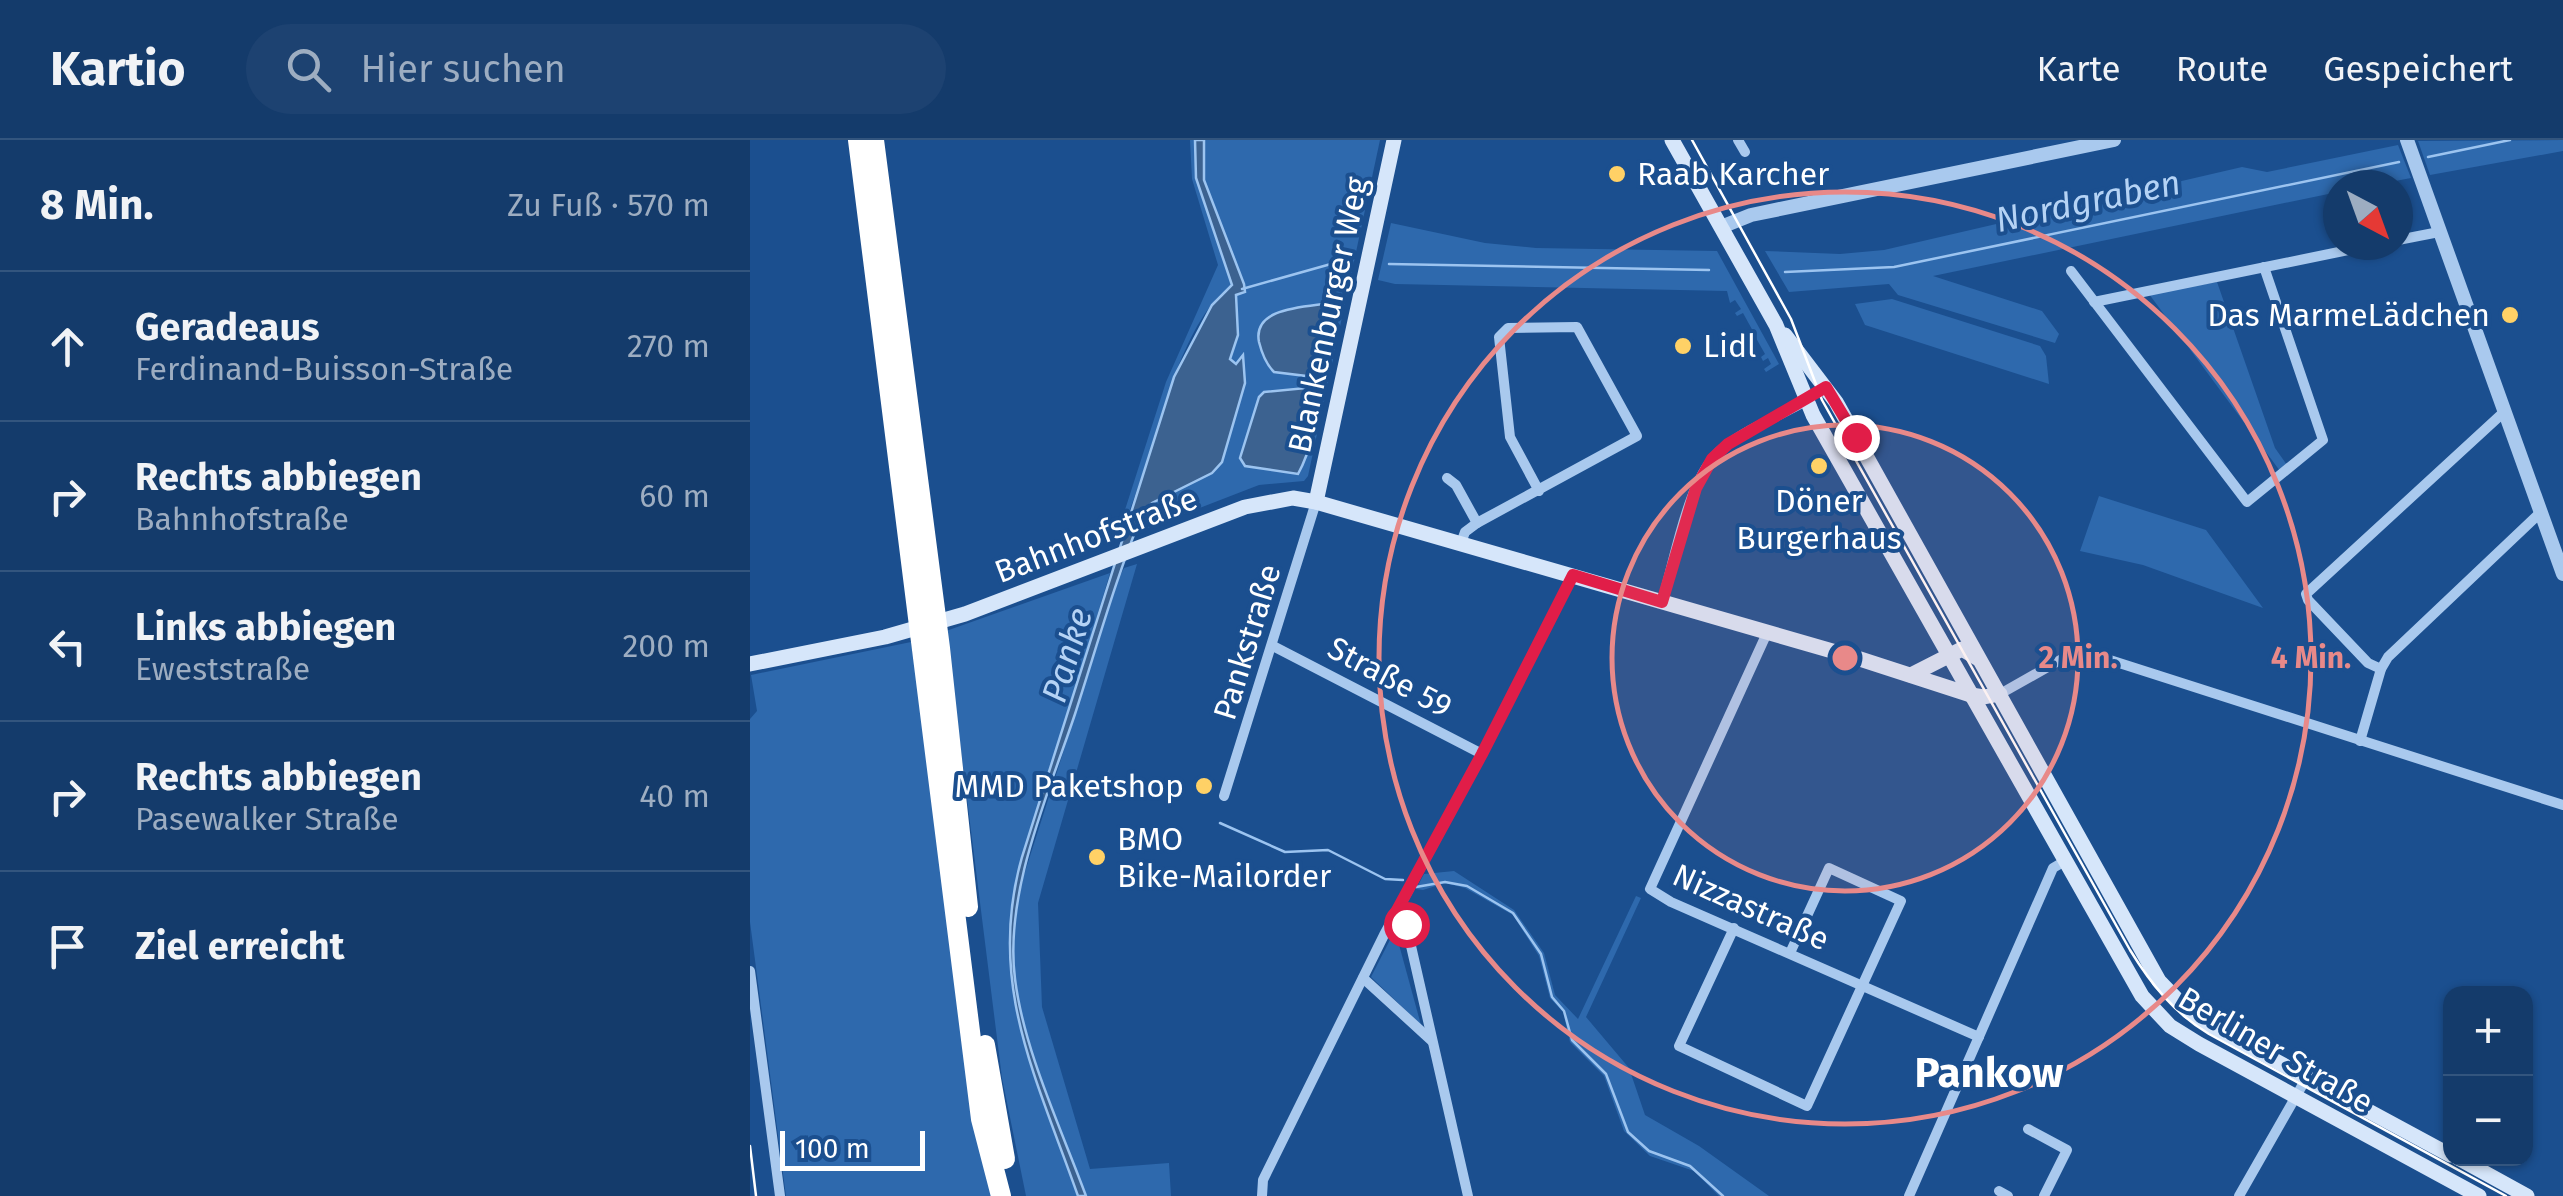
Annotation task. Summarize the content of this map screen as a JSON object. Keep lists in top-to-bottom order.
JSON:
{
  "streets": {
    "main road": ["Blankenburger Weg", "Bahnhofstraße", "Berliner Straße"],
    "street": ["Pankstraße", "Straße 59", "Nizzastraße"]
  },
  "crossings": [
    ["Blankenburger Weg", "Bahnhofstraße"],
    ["Blankenburger Weg", "Pankstraße"],
    ["Bahnhofstraße", "Pankstraße"],
    ["Bahnhofstraße", "Nizzastraße"],
    ["Bahnhofstraße", "Berliner Straße"],
    ["Pankstraße", "Straße 59"]
  ],
  "districts": ["Pankow"],
  "water": ["Nordgraben", "Panke"],
  "places": [
    "Raab Karcher",
    "Das MarmeLädchen",
    "Lidl",
    "Döner Burgerhaus",
    "MMD Paketshop",
    "BMO Bike-Mailorder"
  ],
  "scale_bar": "100 m",
  "north": "bottom right",
  "page": {
    "header": "Kartio",
    "search": "Hier suchen",
    "nav": ["Karte", "Route", "Gespeichert"],
    "heading": ["8 Min.", "Zu Fuß · 570 m"],
    "list": [
      ["Geradeaus", "Ferdinand-Buisson-Straße", "270 m"],
      ["Rechts abbiegen", "Bahnhofstraße", "60 m"],
      ["Links abbiegen", "Eweststraße", "200 m"],
      ["Rechts abbiegen", "Pasewalker Straße", "40 m"],
      "Ziel erreicht"
    ],
    "map_buttons": ["+", "−"],
    "scale": "100 m"
  },
  "rings": ["2 Min.", "4 Min."]
}
